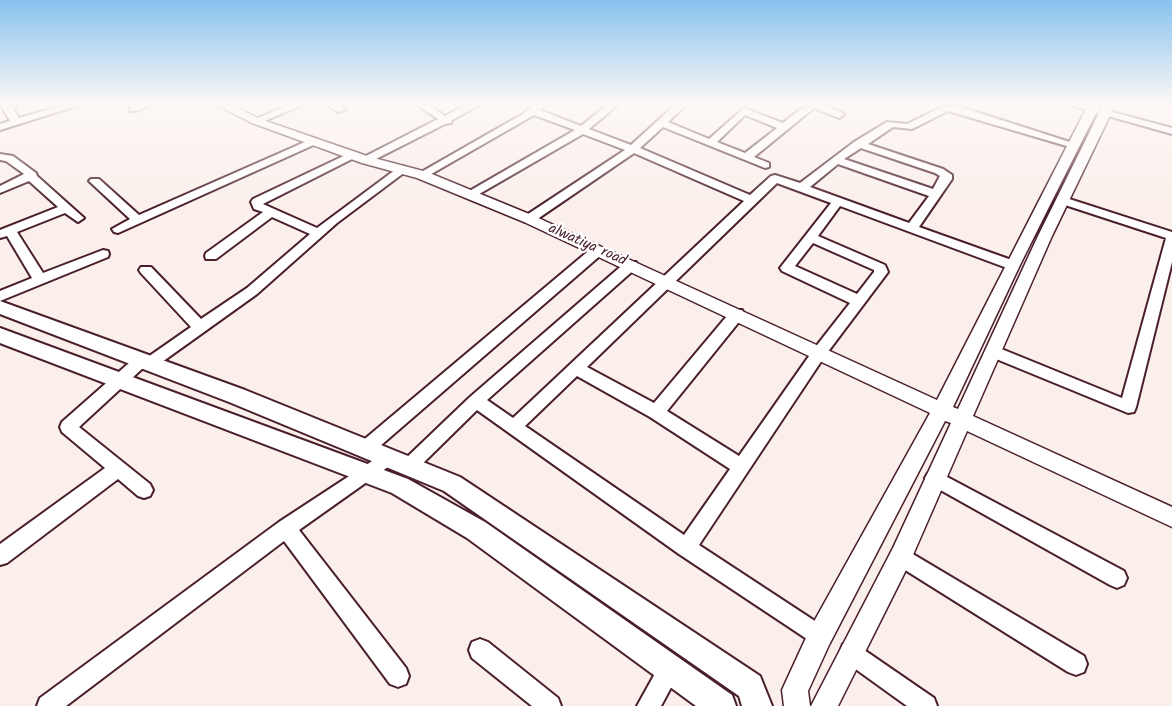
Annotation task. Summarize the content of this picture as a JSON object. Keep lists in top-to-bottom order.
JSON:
{
  "streets": {
    "street": ["alwatiya road"]
  }
}
